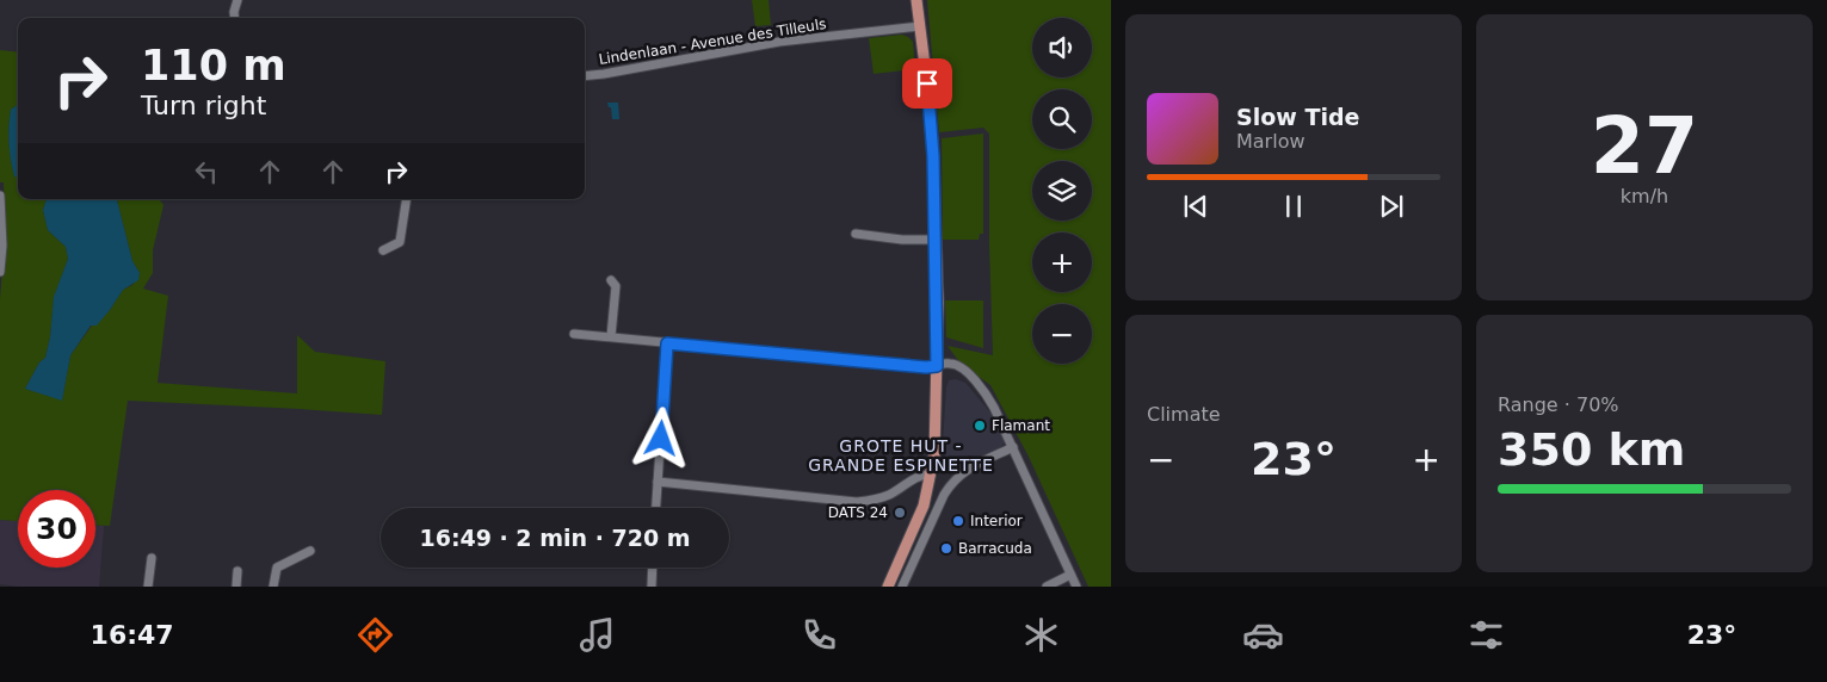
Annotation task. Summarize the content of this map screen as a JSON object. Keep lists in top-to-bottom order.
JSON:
{
  "streets": {
    "street": ["Lindenlaan - Avenue des Tilleuls"]
  },
  "districts": ["GROTE HUT - GRANDE ESPINETTE"],
  "places": [
    "Flamant",
    "DATS 24",
    "Interior",
    "Barracuda"
  ],
  "page": {
    "tile": [
      ["27", "km/h"],
      "Climate",
      ["Range · 70%", "350 km"]
    ],
    "map_buttons": ["+", "−"],
    "turn": ["110 m", "Turn right"],
    "song": ["Slow Tide", "Marlow"],
    "heat": ["−", "23°", "+"],
    "limit": "30",
    "trip": "16:49 · 2 min · 720 m",
    "tabs": ["16:47", "23°"]
  }
}
